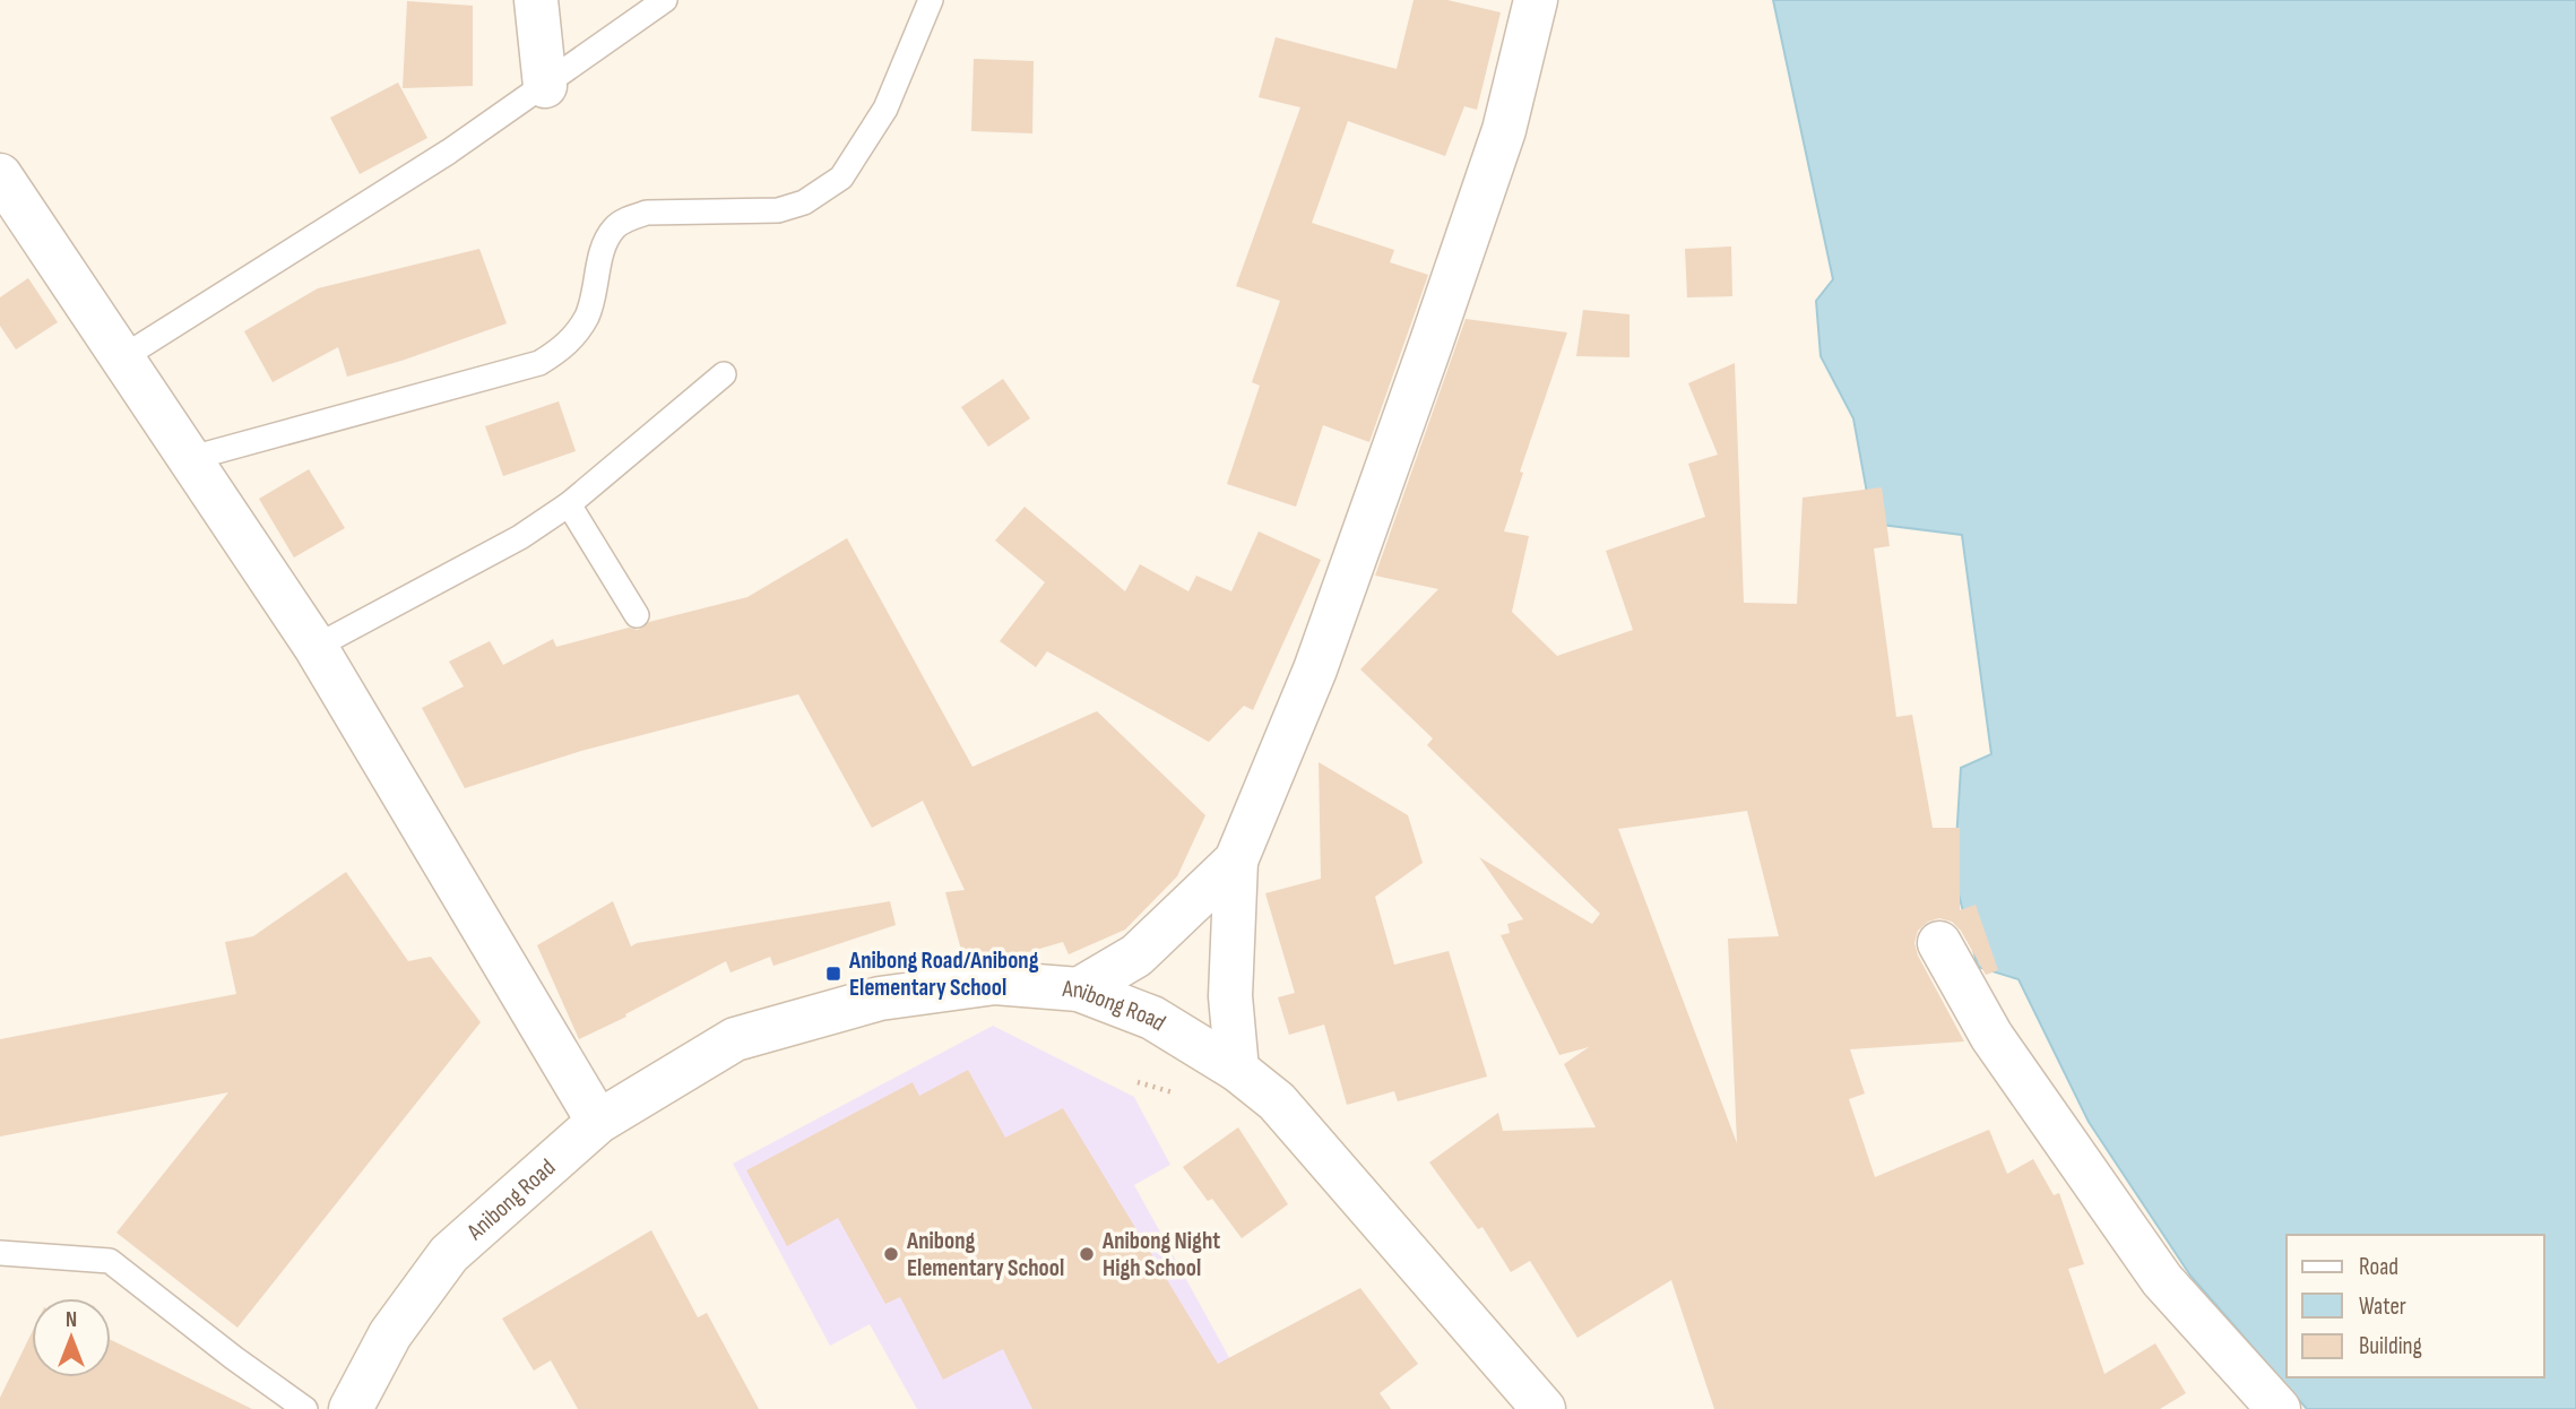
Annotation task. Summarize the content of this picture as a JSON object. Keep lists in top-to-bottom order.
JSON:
{
  "streets": {
    "street": ["Anibong Road"]
  },
  "places": {
    "transit": ["Anibong Road/Anibong Elementary School"],
    "other": ["Anibong Elementary School", "Anibong Night High School"]
  },
  "legend": ["Road", "Water", "Building"],
  "north": "top"
}
